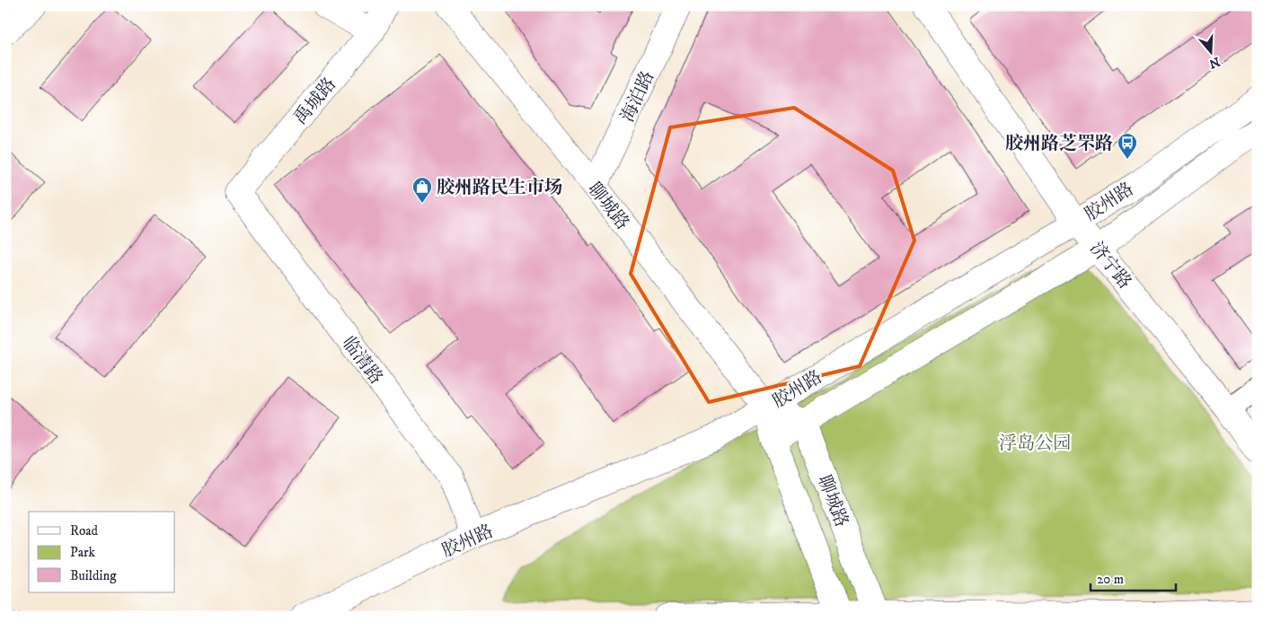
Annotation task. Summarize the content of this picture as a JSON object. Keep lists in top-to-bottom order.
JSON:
{
  "streets": {
    "main road": [
      "海泊路",
      "禹城路",
      "胶州路",
      "聊城路",
      "济宁路",
      "临清路"
    ]
  },
  "crossings": [
    ["海泊路", "聊城路"],
    ["禹城路", "临清路"],
    ["胶州路", "聊城路"],
    ["胶州路", "济宁路"],
    ["胶州路", "临清路"]
  ],
  "parks": ["浮岛公园"],
  "places": {
    "bus stop": ["胶州路芝罘路"],
    "shop": ["胶州路民生市场"]
  },
  "legend": ["Road", "Park", "Building"],
  "scale_bar": "20 m",
  "north": "bottom"
}
